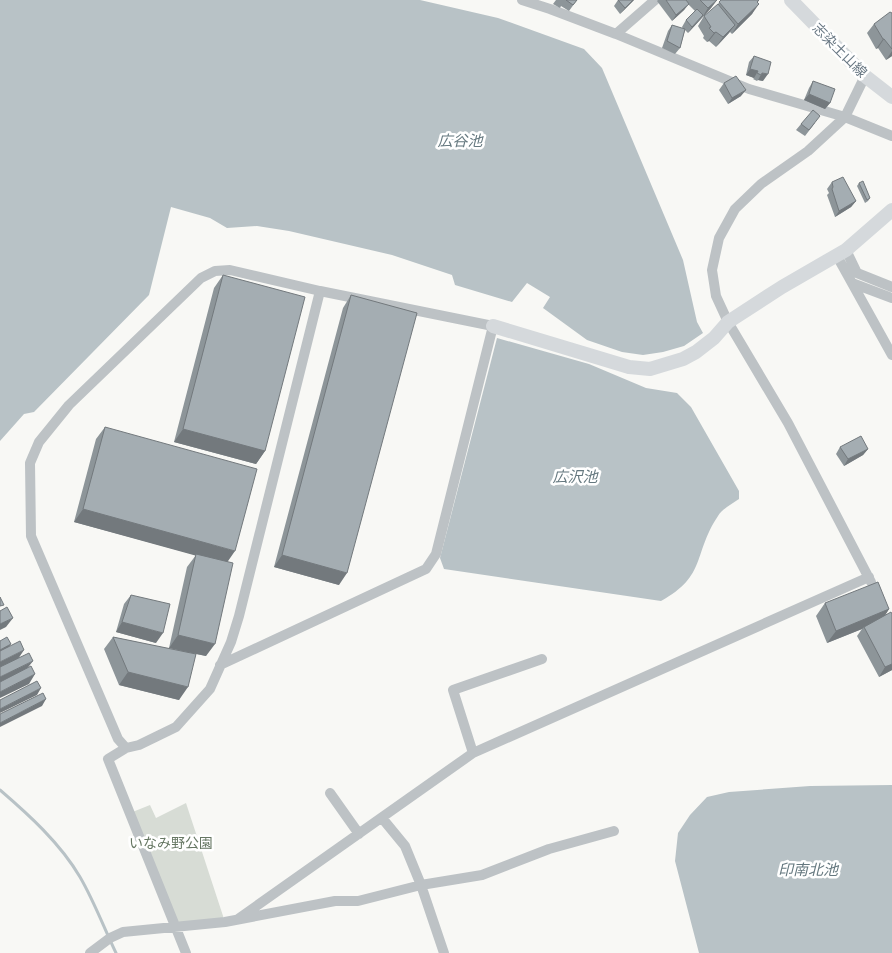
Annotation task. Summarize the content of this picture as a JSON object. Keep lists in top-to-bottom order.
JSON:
{
  "streets": {
    "street": ["志染土山線"]
  },
  "water": ["広谷池", "広沢池", "印南北池"],
  "parks": ["いなみ野公園"]
}
